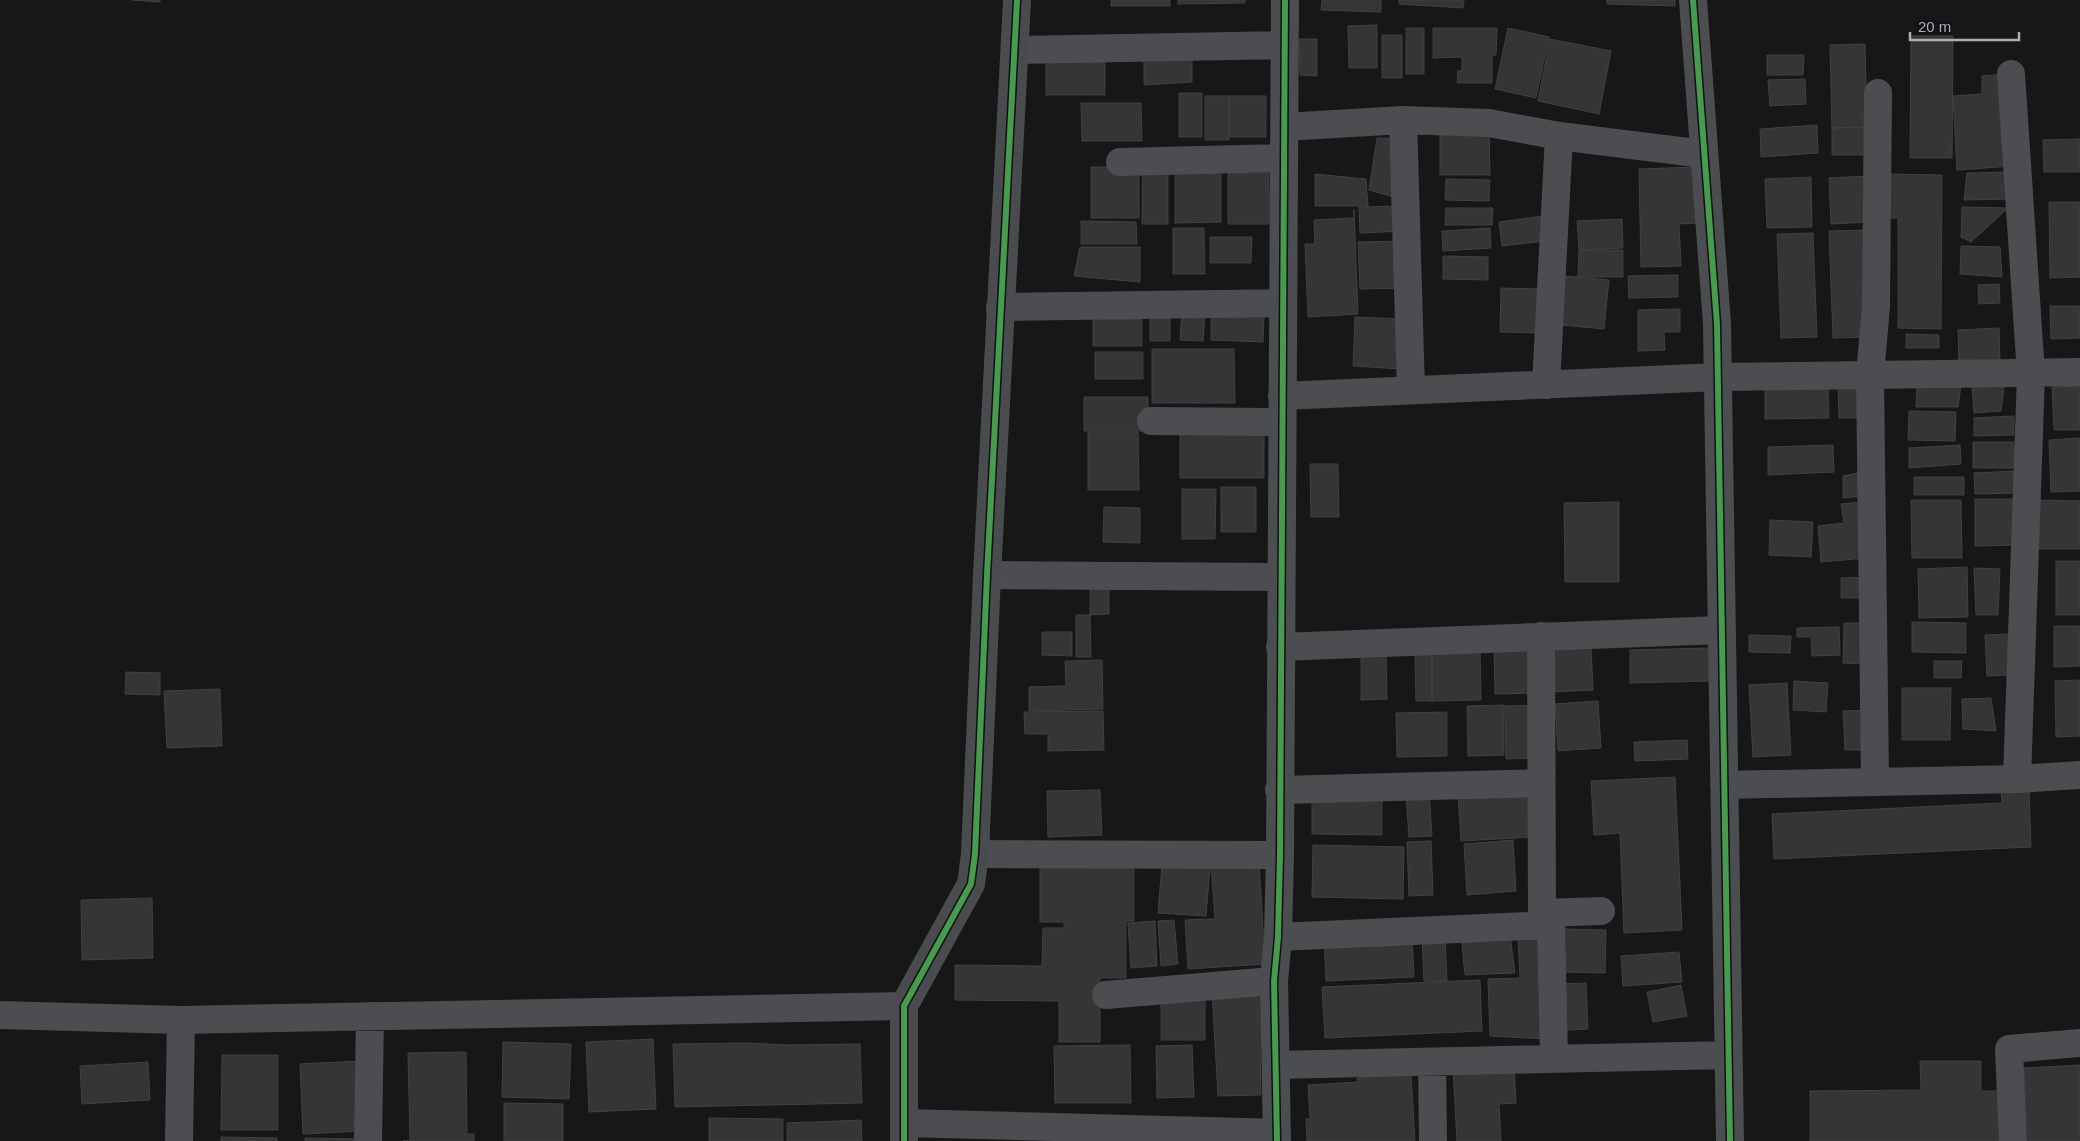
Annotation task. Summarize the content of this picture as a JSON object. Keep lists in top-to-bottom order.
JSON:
{
  "scale_bar": "20 m"
}
